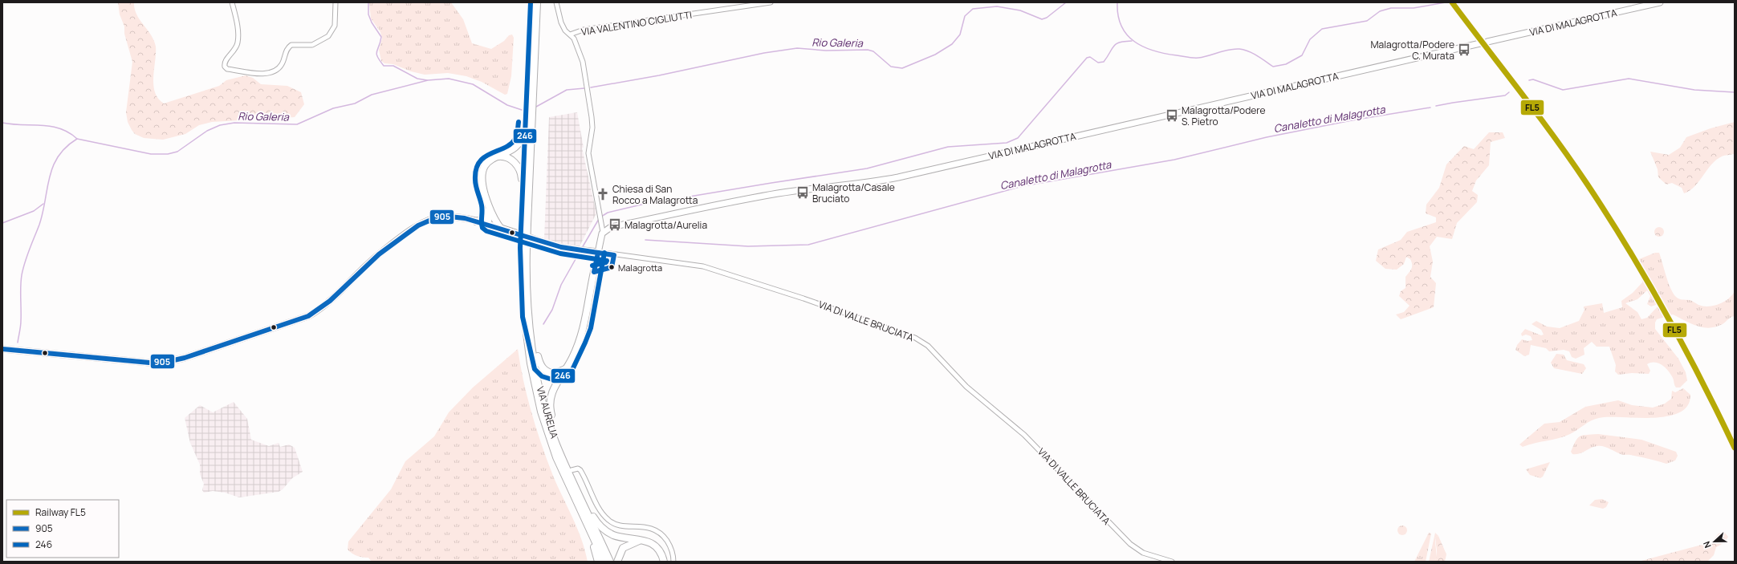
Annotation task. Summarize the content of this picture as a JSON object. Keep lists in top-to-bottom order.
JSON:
{
  "streets": {
    "highway": ["VIA AURELIA"],
    "main road": ["VIA DI MALAGROTTA"],
    "street": ["VIA VALENTINO CIGLIUTTI", "VIA DI VALLE BRUCIATA"]
  },
  "crossings": [
    ["VIA DI MALAGROTTA", "VIA VALENTINO CIGLIUTTI"]
  ],
  "water": ["Rio Galeria", "Canaletto di Malagrotta"],
  "places": {
    "bus stop": [
      "Malagrotta/Podere C. Murata",
      "Malagrotta/Podere S. Pietro",
      "Malagrotta/Casale Bruciato",
      "Malagrotta/Aurelia"
    ],
    "church": ["Chiesa di San Rocco a Malagrotta"],
    "other": ["Malagrotta"]
  },
  "lines": ["rail line FL5", "transit line 246", "transit line 905"],
  "legend": ["Railway FL5", "905", "246"],
  "north": "left"
}
